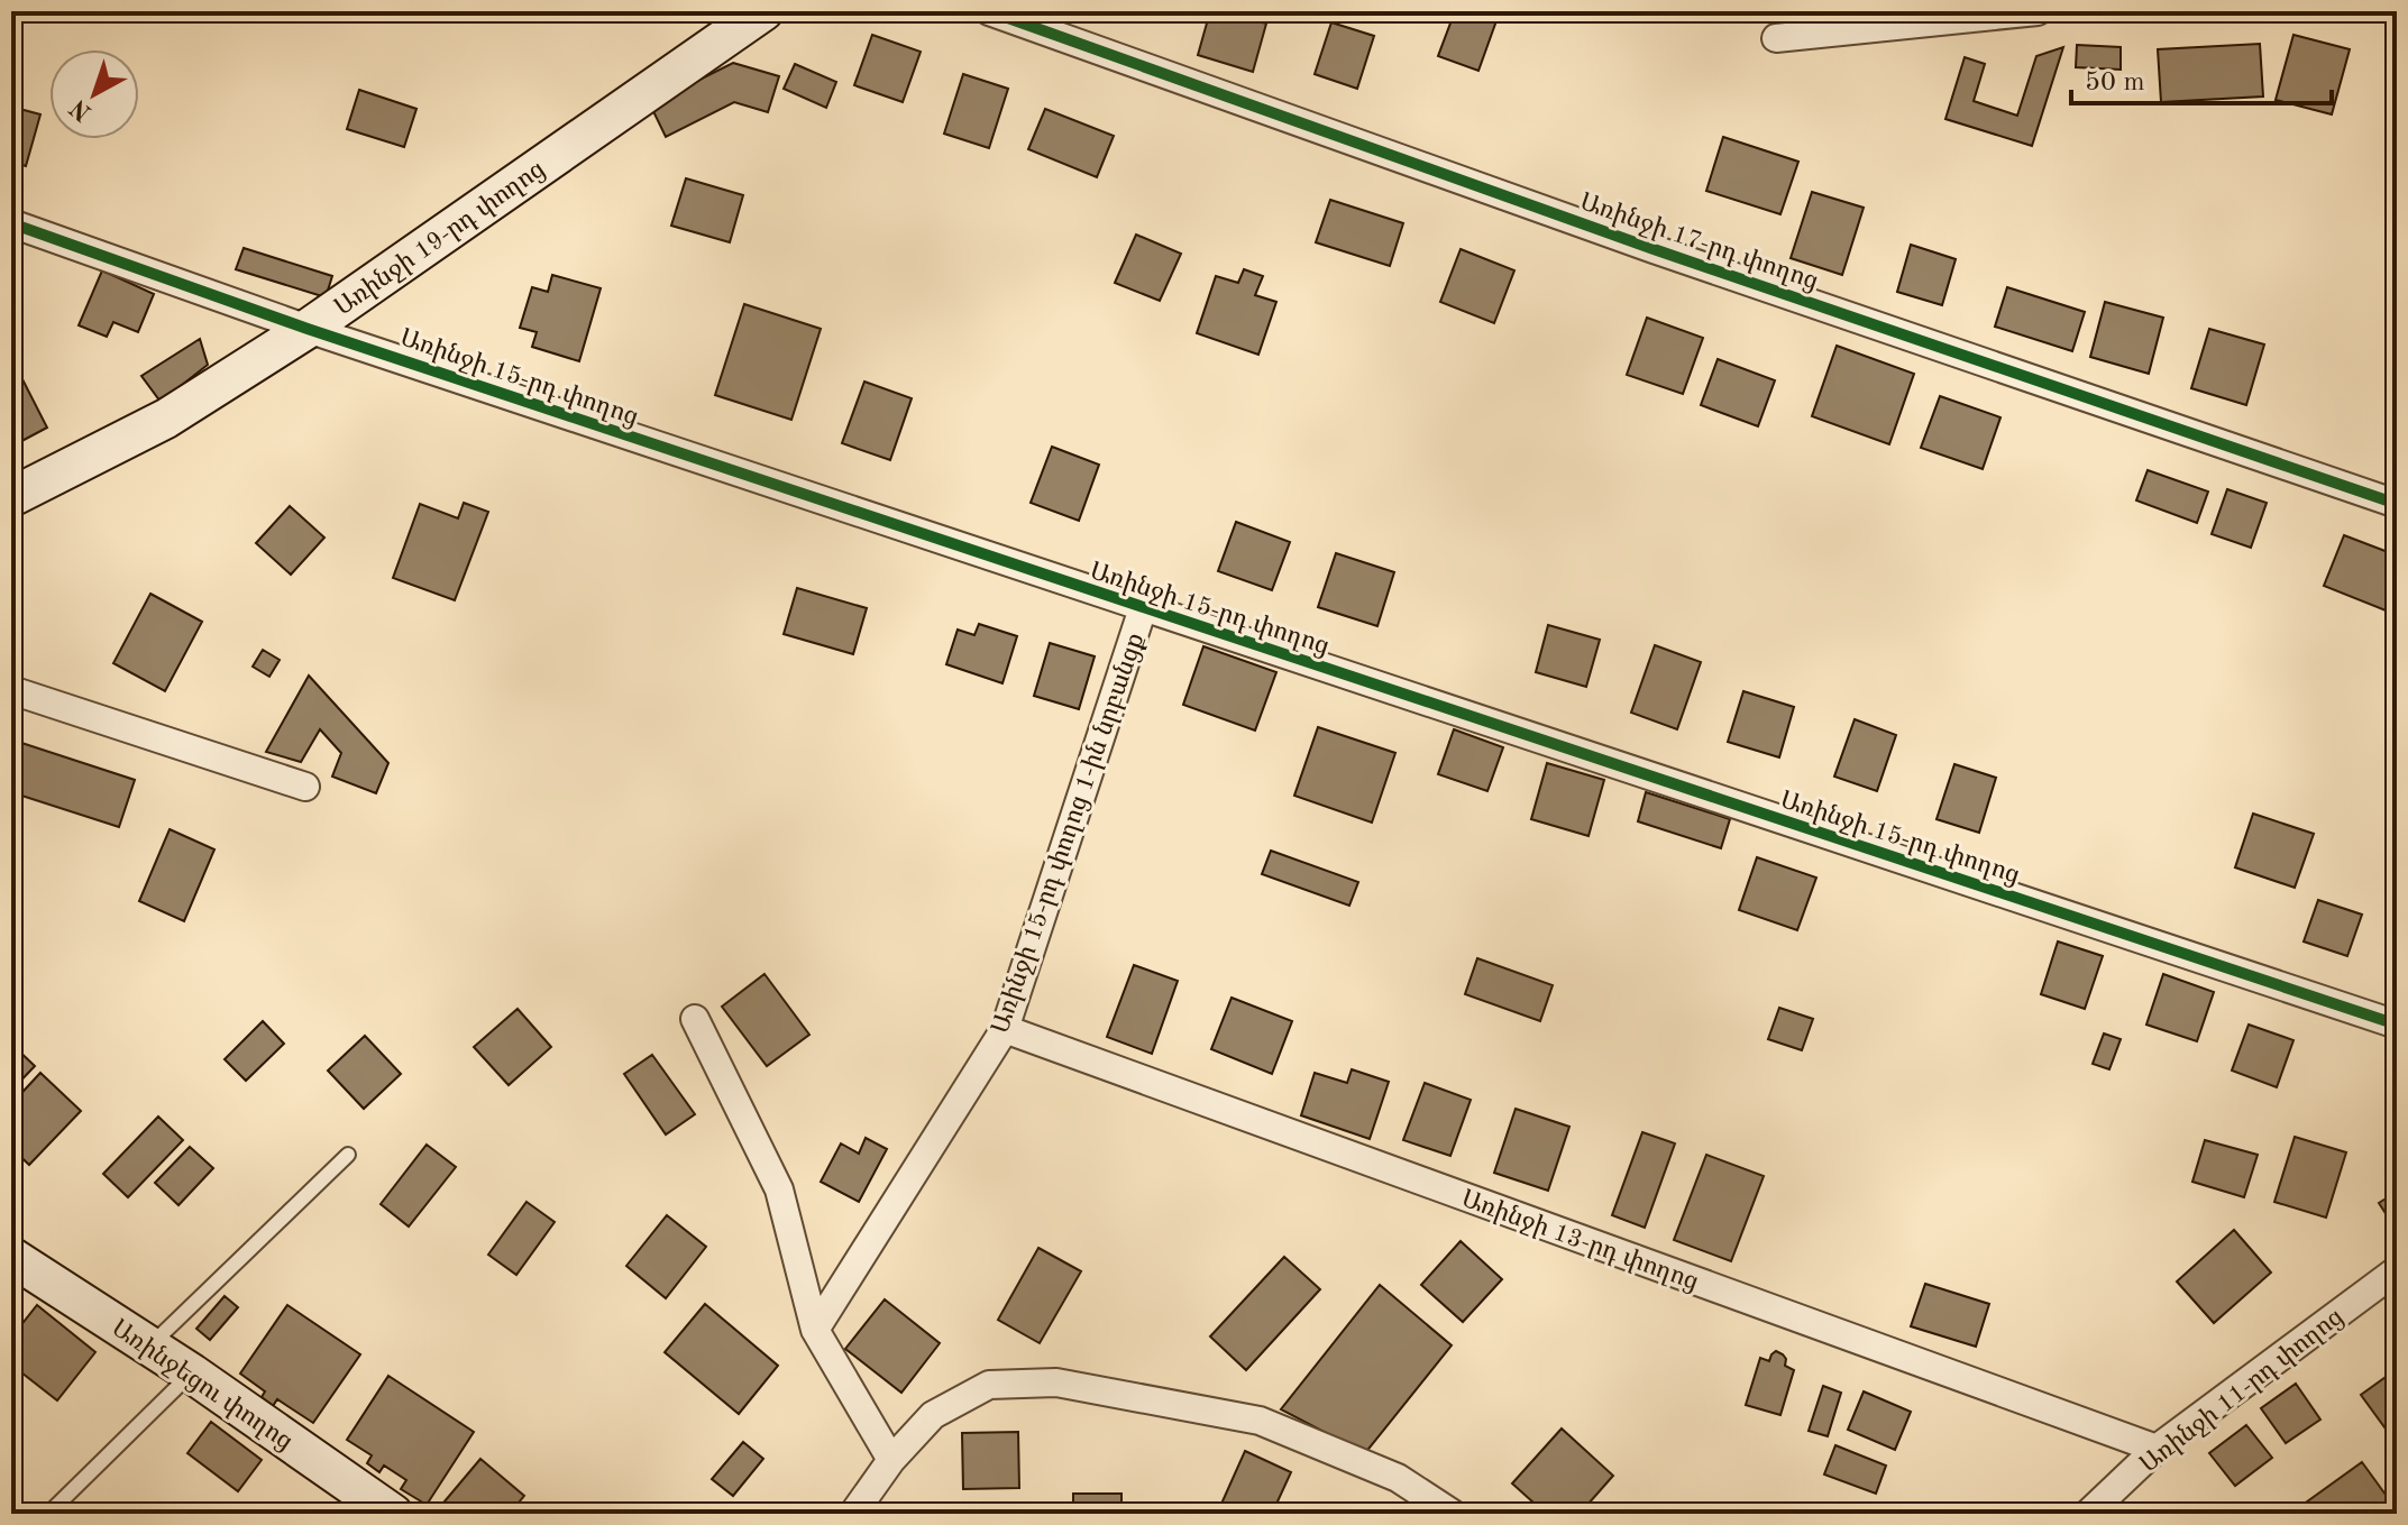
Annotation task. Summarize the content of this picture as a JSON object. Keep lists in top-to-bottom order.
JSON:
{
  "streets": {
    "street": [
      "Առինջի 19-րդ փողոց",
      "Առինջի 17-րդ փողոց",
      "Առինջի 15-րդ փողոց",
      "Առինջի 15-րդ փողոց 1-ին նրբանցք",
      "Առինջի 13-րդ փողոց",
      "Առինջեցու փողոց",
      "Առինջի 11-րդ փողոց"
    ]
  },
  "crossings": [
    ["Առինջի 19-րդ փողոց", "Առինջի 15-րդ փողոց"],
    ["Առինջի 15-րդ փողոց", "Առինջի 15-րդ փողոց 1-ին նրբանցք"],
    ["Առինջի 15-րդ փողոց 1-ին նրբանցք", "Առինջի 13-րդ փողոց"],
    ["Առինջի 13-րդ փողոց", "Առինջի 11-րդ փողոց"]
  ],
  "scale_bar": "50 m",
  "north": "bottom left"
}
